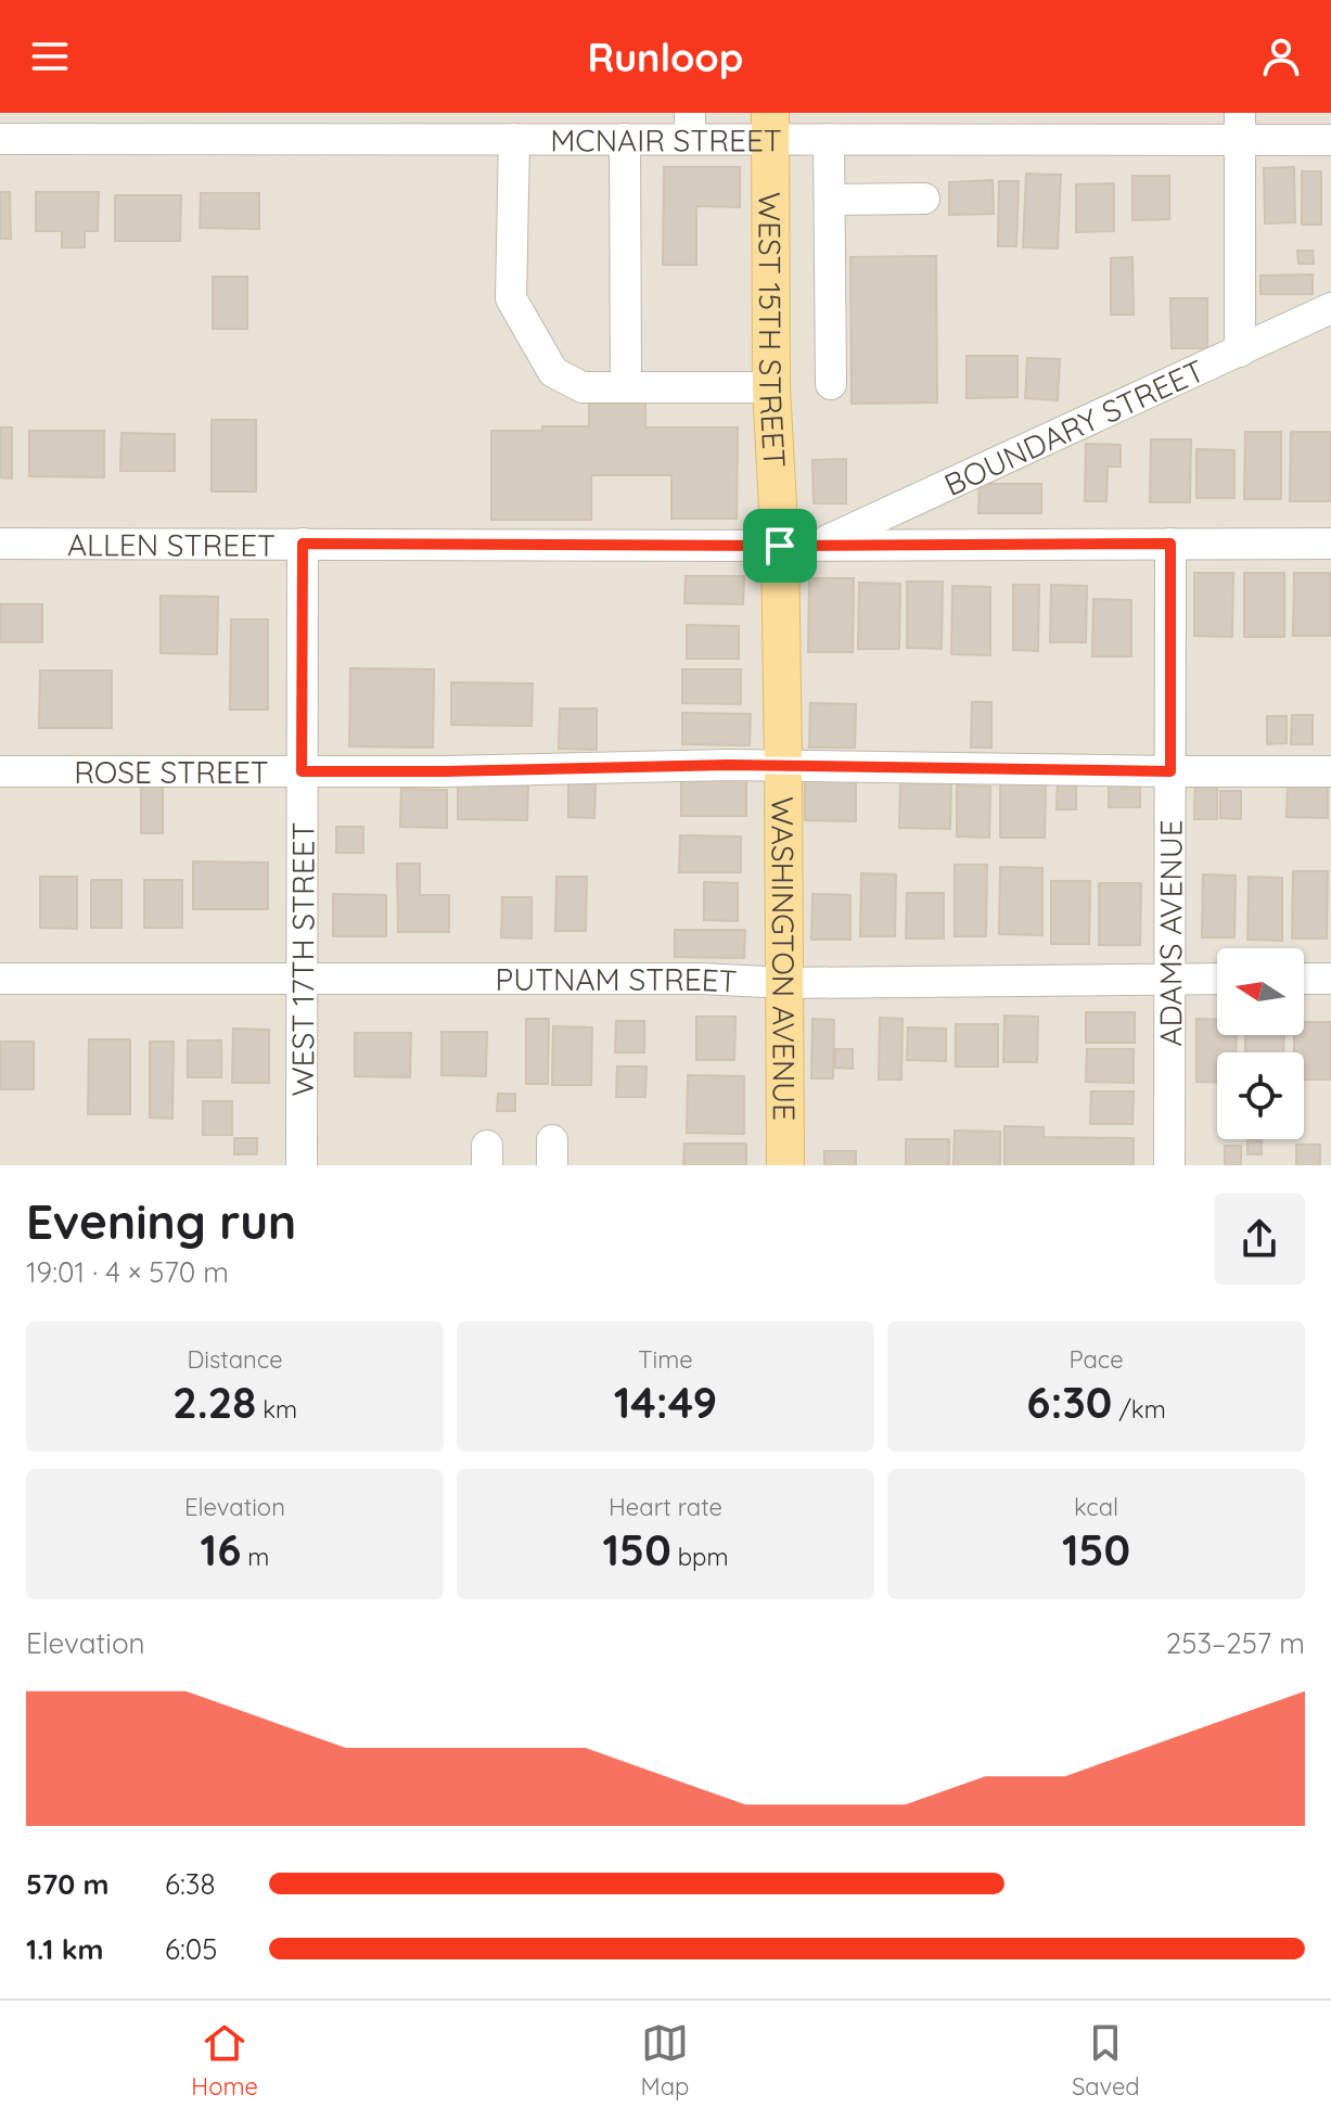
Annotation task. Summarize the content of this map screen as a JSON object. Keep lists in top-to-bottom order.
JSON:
{
  "streets": {
    "main road": ["WEST 15TH STREET", "WASHINGTON AVENUE"],
    "street": [
      "MCNAIR STREET",
      "BOUNDARY STREET",
      "ALLEN STREET",
      "ROSE STREET",
      "ADAMS AVENUE",
      "WEST 17TH STREET",
      "PUTNAM STREET"
    ]
  },
  "crossings": [
    ["MCNAIR STREET", "WEST 15TH STREET"],
    ["WEST 15TH STREET", "ALLEN STREET"],
    ["WEST 15TH STREET", "WASHINGTON AVENUE"],
    ["BOUNDARY STREET", "ALLEN STREET"],
    ["ALLEN STREET", "ADAMS AVENUE"],
    ["ALLEN STREET", "WEST 17TH STREET"],
    ["ALLEN STREET", "WASHINGTON AVENUE"],
    ["ROSE STREET", "ADAMS AVENUE"],
    ["ROSE STREET", "WEST 17TH STREET"],
    ["ROSE STREET", "WASHINGTON AVENUE"],
    ["ADAMS AVENUE", "PUTNAM STREET"],
    ["WEST 17TH STREET", "PUTNAM STREET"],
    ["WASHINGTON AVENUE", "PUTNAM STREET"]
  ],
  "north": "left",
  "page": {
    "header": "Runloop",
    "heading": ["Evening run", "19:01 · 4 × 570 m"],
    "stats": [
      ["Distance", "2.28 km"],
      ["Time", "14:49"],
      ["Pace", "6:30 /km"],
      ["Elevation", "16 m"],
      ["Heart rate", "150 bpm"],
      ["kcal", "150"]
    ],
    "chart": ["Elevation", "253–257 m"],
    "list": [
      {
        "name": "570 m",
        "note": "6:38"
      },
      {
        "name": "1.1 km",
        "note": "6:05"
      }
    ],
    "tabs": ["Home", "Map", "Saved"]
  }
}
